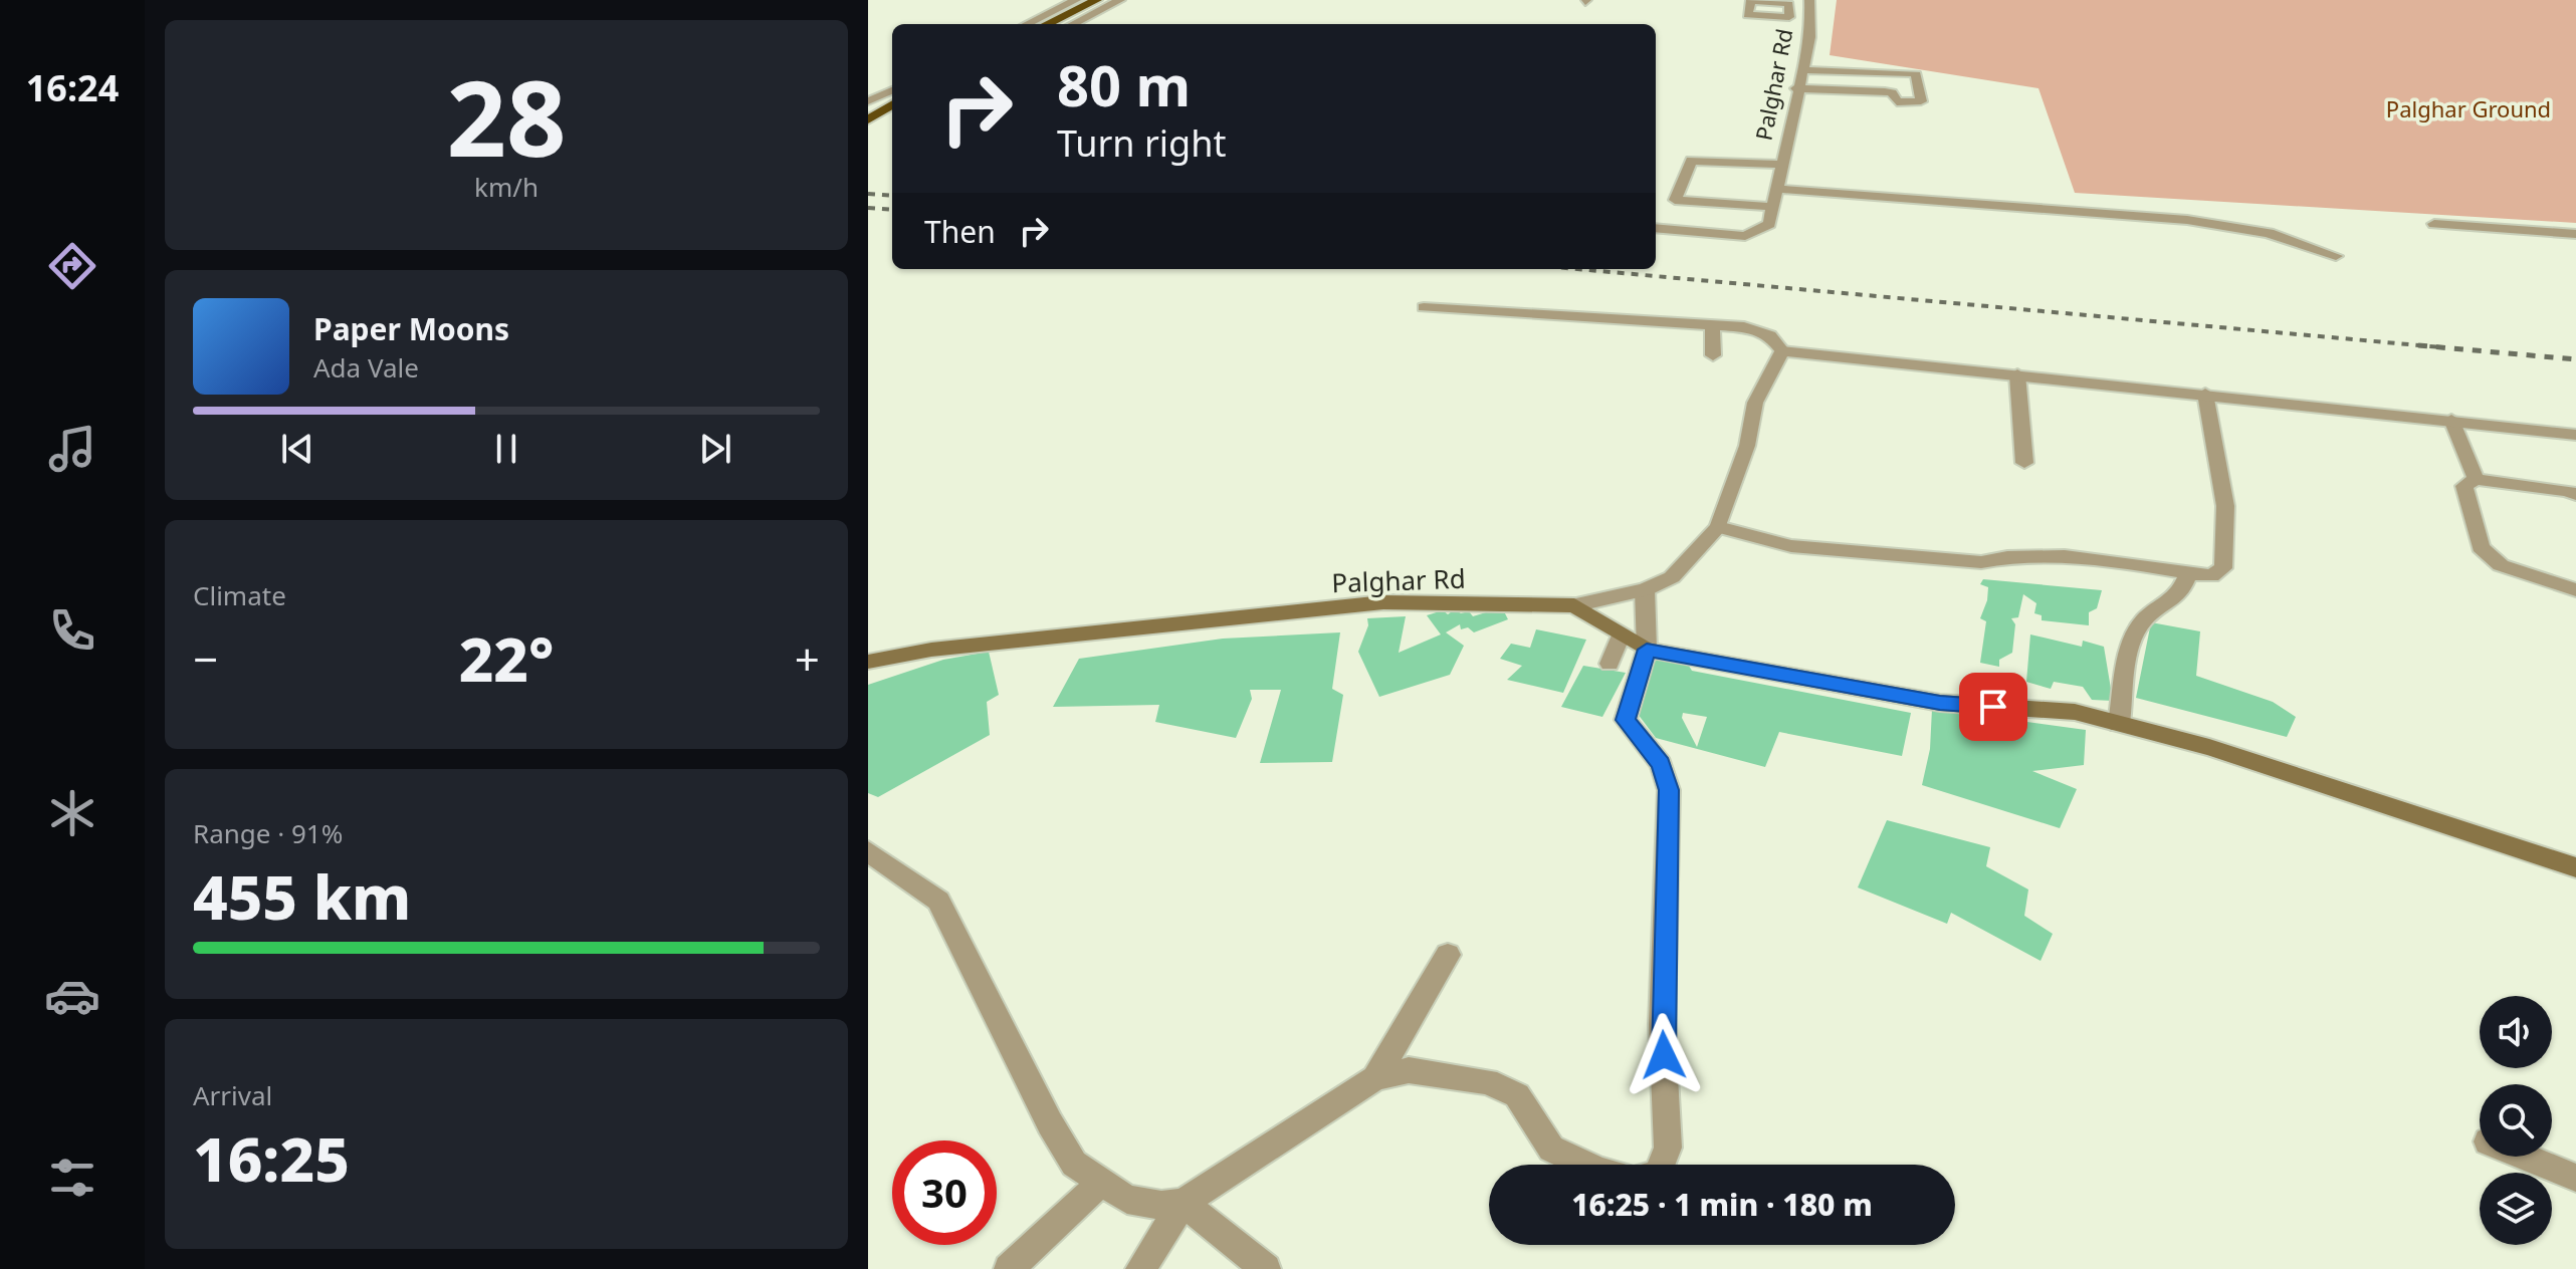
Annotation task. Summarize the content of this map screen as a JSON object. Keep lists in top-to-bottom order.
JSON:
{
  "streets": {
    "main road": ["Palghar Rd"]
  },
  "parks": ["Palghar Ground"],
  "page": {
    "tabs": "16:24",
    "tile": [
      ["28", "km/h"],
      "Climate",
      ["Range · 91%", "455 km"],
      ["Arrival", "16:25"]
    ],
    "turn": ["80 m", "Turn right"],
    "then": "Then",
    "song": ["Paper Moons", "Ada Vale"],
    "heat": ["−", "22°", "+"],
    "limit": "30",
    "trip": "16:25 · 1 min · 180 m"
  }
}
